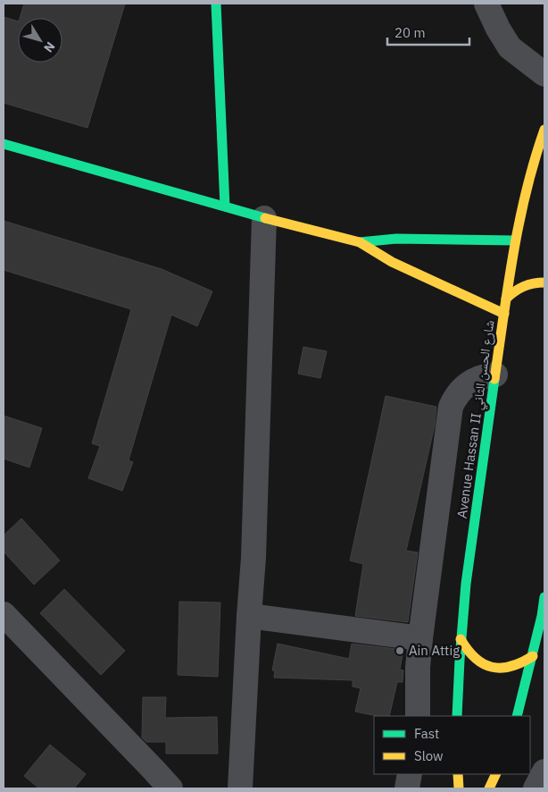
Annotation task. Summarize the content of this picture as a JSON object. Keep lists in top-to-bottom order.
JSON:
{
  "streets": {
    "street": ["Avenue Hassan II شارع الحسن الثاني"]
  },
  "places": ["Ain Attig"],
  "legend": ["Fast", "Slow"],
  "scale_bar": "20 m",
  "north": "bottom right"
}
